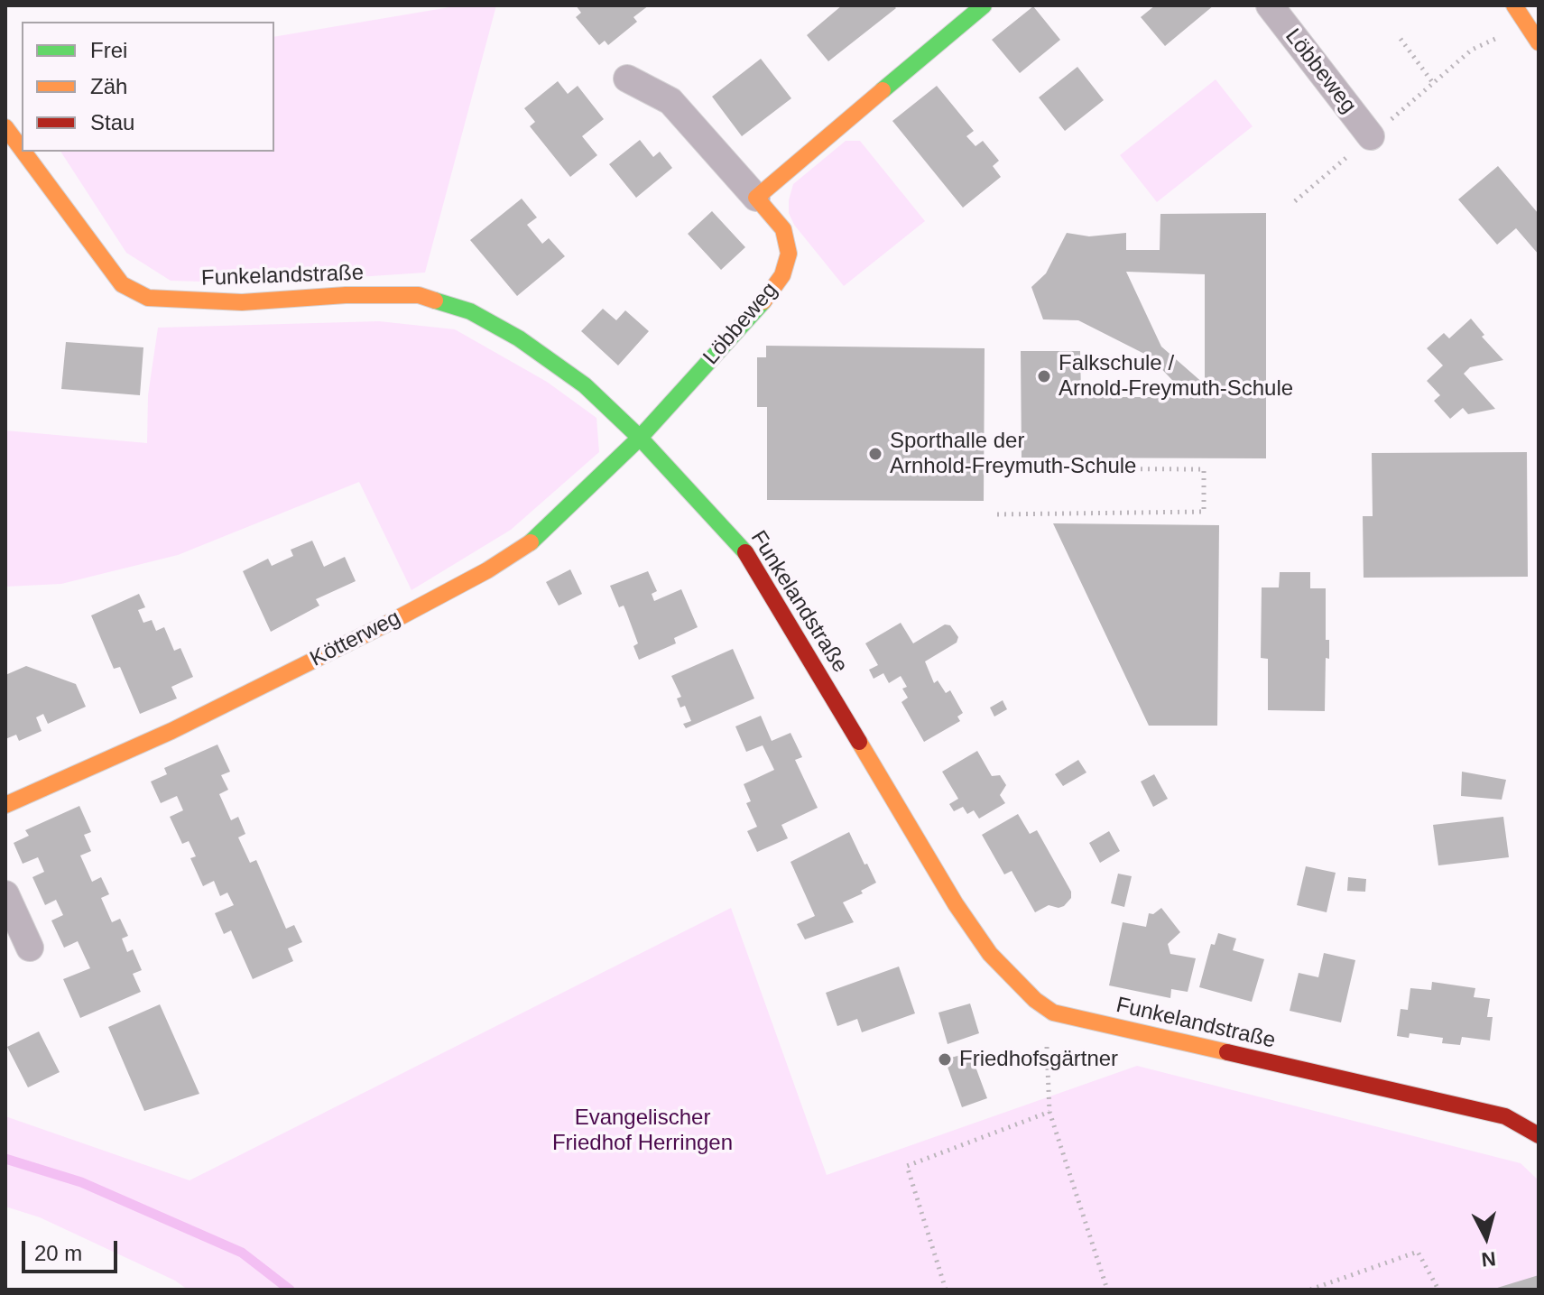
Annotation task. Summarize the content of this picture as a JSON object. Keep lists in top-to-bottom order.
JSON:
{
  "streets": {
    "street": ["Löbbeweg", "Funkelandstraße", "Kötterweg"]
  },
  "crossings": [
    ["Löbbeweg", "Funkelandstraße"],
    ["Löbbeweg", "Kötterweg"],
    ["Funkelandstraße", "Kötterweg"]
  ],
  "parks": ["Evangelischer Friedhof Herringen"],
  "places": ["Falkschule / Arnold-Freymuth-Schule", "Sporthalle der Arnhold-Freymuth-Schule", "Friedhofsgärtner"],
  "legend": ["Frei", "Zäh", "Stau"],
  "scale_bar": "20 m",
  "north": "bottom"
}
